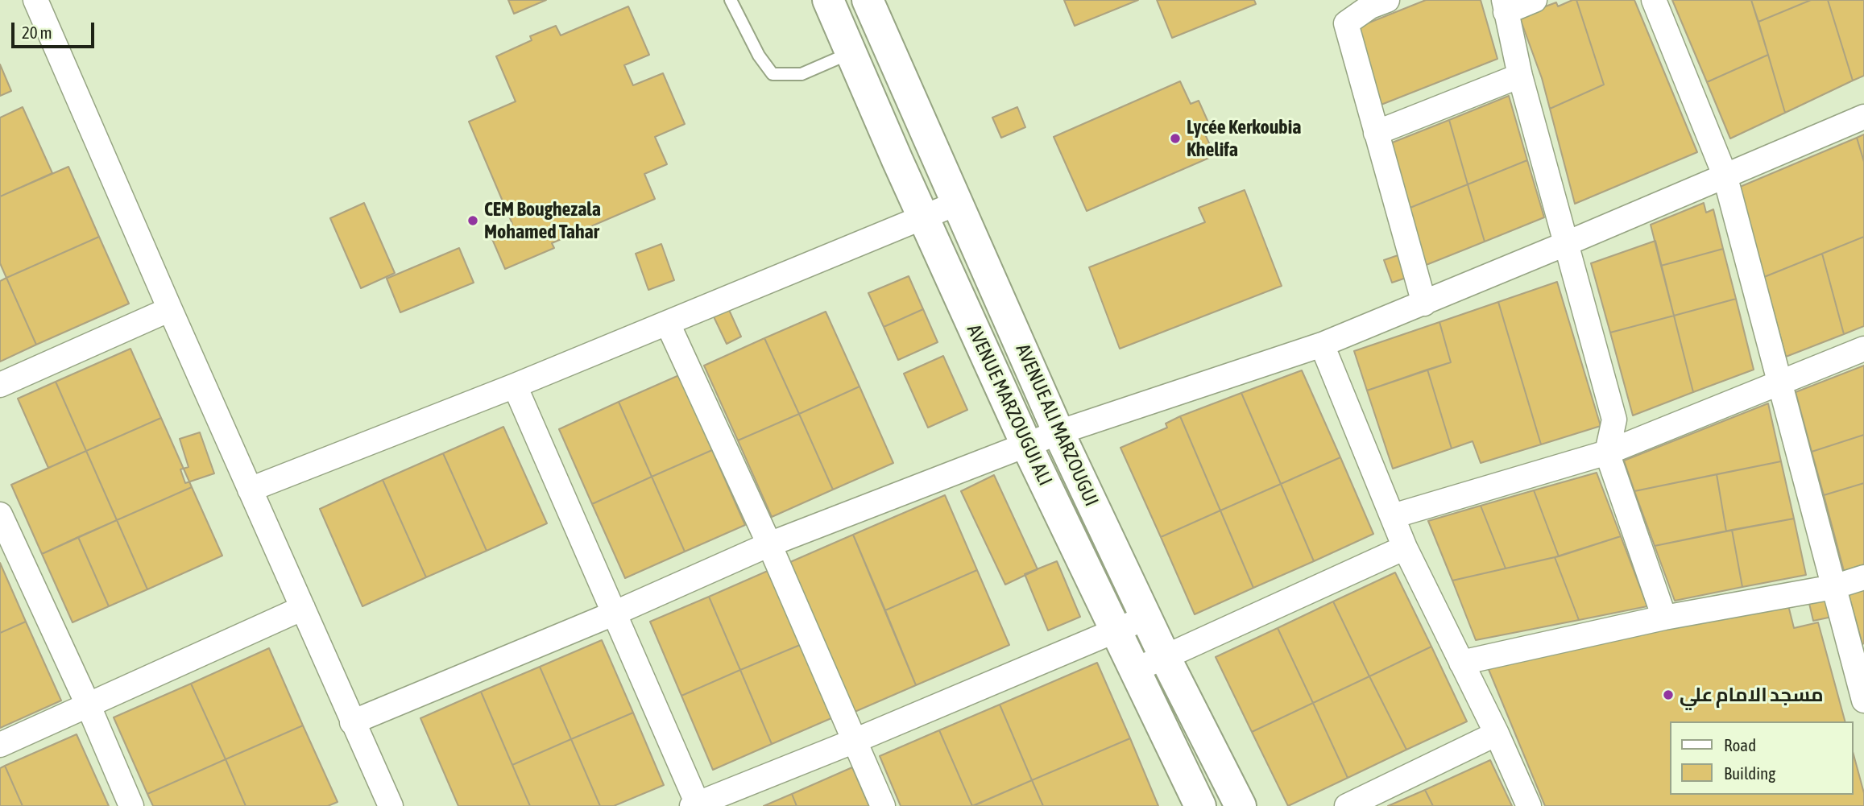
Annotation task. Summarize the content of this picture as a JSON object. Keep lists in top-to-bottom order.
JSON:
{
  "streets": {
    "main road": ["AVENUE MARZOUGUI ALI", "AVENUE ALI MARZOUGUI"]
  },
  "places": ["Lycée Kerkoubia Khelifa", "CEM Boughezala Mohamed Tahar", "مسجد الامام علي"],
  "legend": ["Road", "Building"],
  "scale_bar": "20 m"
}
